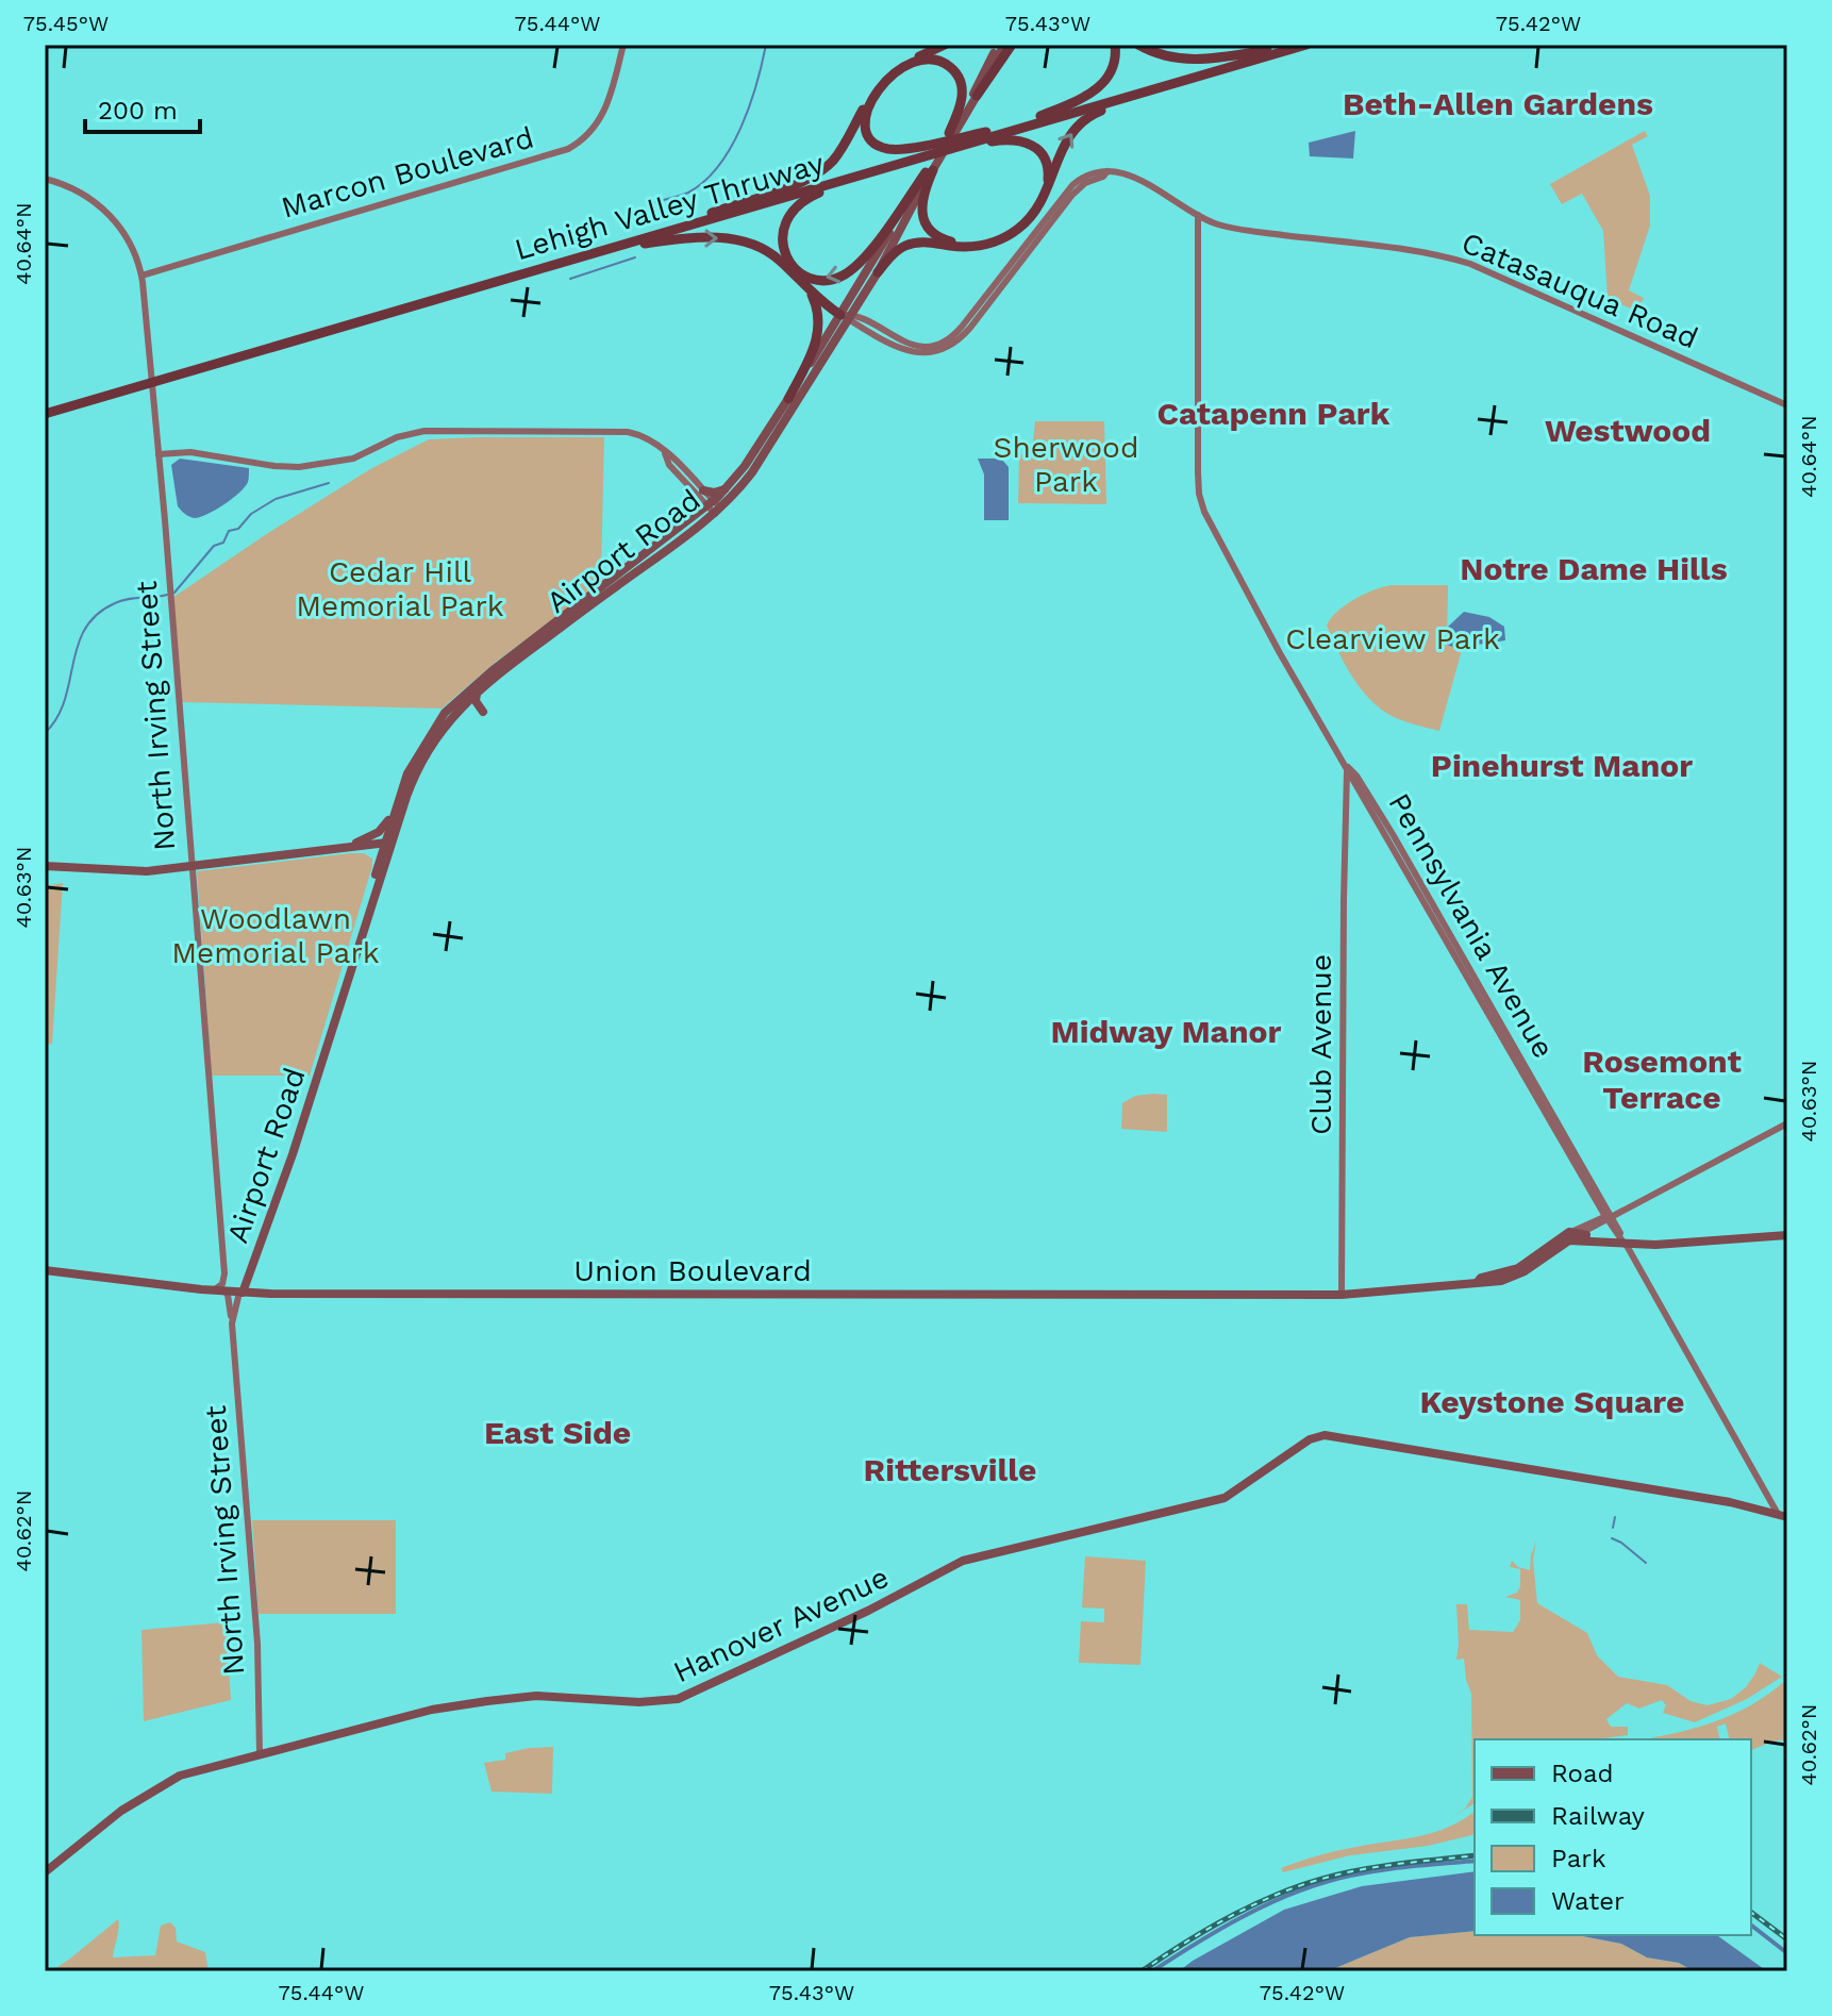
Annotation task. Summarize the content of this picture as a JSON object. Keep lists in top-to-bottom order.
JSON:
{
  "streets": {
    "highway": ["Lehigh Valley Thruway"],
    "main road": ["Airport Road", "Union Boulevard", "Hanover Avenue"],
    "street": [
      "Marcon Boulevard",
      "Catasauqua Road",
      "North Irving Street",
      "Pennsylvania Avenue",
      "Club Avenue"
    ]
  },
  "crossings": [
    ["Marcon Boulevard", "North Irving Street"],
    ["Catasauqua Road", "Airport Road"],
    ["Catasauqua Road", "Pennsylvania Avenue"],
    ["Airport Road", "North Irving Street"],
    ["Airport Road", "Union Boulevard"],
    ["North Irving Street", "Union Boulevard"],
    ["North Irving Street", "Hanover Avenue"],
    ["Pennsylvania Avenue", "Club Avenue"],
    ["Pennsylvania Avenue", "Hanover Avenue"],
    ["Club Avenue", "Union Boulevard"]
  ],
  "districts": [
    "Beth-Allen Gardens",
    "Catapenn Park",
    "Westwood",
    "Notre Dame Hills",
    "Pinehurst Manor",
    "Midway Manor",
    "Rosemont Terrace",
    "Keystone Square",
    "East Side",
    "Rittersville"
  ],
  "parks": [
    "Sherwood Park",
    "Cedar Hill Memorial Park",
    "Clearview Park",
    "Woodlawn Memorial Park"
  ],
  "legend": [
    "Road",
    "Railway",
    "Park",
    "Water"
  ],
  "scale_bar": "200 m",
  "coordinates": [
    "75.45°W",
    "75.44°W",
    "75.43°W",
    "75.42°W",
    "40.64°N",
    "40.63°N",
    "40.62°N"
  ]
}
